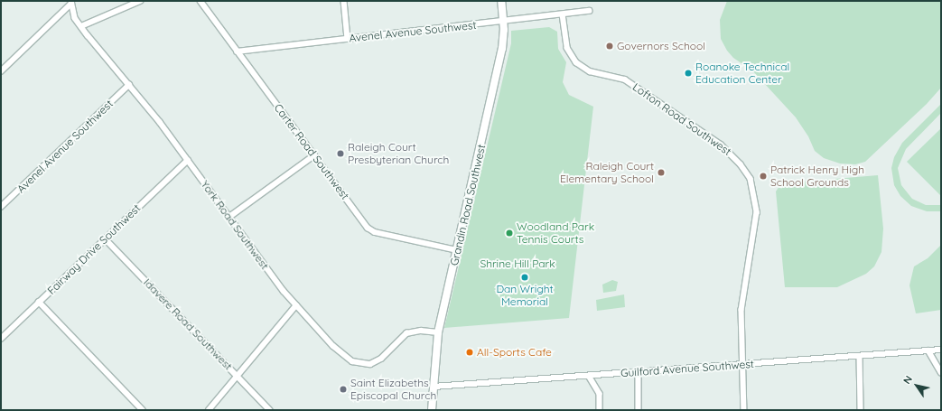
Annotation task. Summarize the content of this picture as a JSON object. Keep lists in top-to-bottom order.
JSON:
{
  "streets": {
    "street": [
      "Avenel Avenue Southwest",
      "Lofton Road Southwest",
      "Carter Road Southwest",
      "Grandin Road Southwest",
      "York Road Southwest",
      "Fairway Drive Southwest",
      "Idavere Road Southwest",
      "Guilford Avenue Southwest"
    ]
  },
  "crossings": [
    ["Avenel Avenue Southwest", "Lofton Road Southwest"],
    ["Avenel Avenue Southwest", "Carter Road Southwest"],
    ["Avenel Avenue Southwest", "Grandin Road Southwest"],
    ["Avenel Avenue Southwest", "York Road Southwest"],
    ["Lofton Road Southwest", "Guilford Avenue Southwest"],
    ["Carter Road Southwest", "Grandin Road Southwest"],
    ["Grandin Road Southwest", "York Road Southwest"],
    ["Grandin Road Southwest", "Guilford Avenue Southwest"],
    ["York Road Southwest", "Fairway Drive Southwest"],
    ["Fairway Drive Southwest", "Idavere Road Southwest"]
  ],
  "parks": ["Shrine Hill Park"],
  "places": [
    "Governors School",
    "Roanoke Technical Education Center",
    "Raleigh Court Presbyterian Church",
    "Raleigh Court Elementary School",
    "Patrick Henry High School Grounds",
    "Woodland Park Tennis Courts",
    "Dan Wright Memorial",
    "All-Sports Cafe",
    "Saint Elizabeths Episcopal Church"
  ],
  "north": "top left"
}
